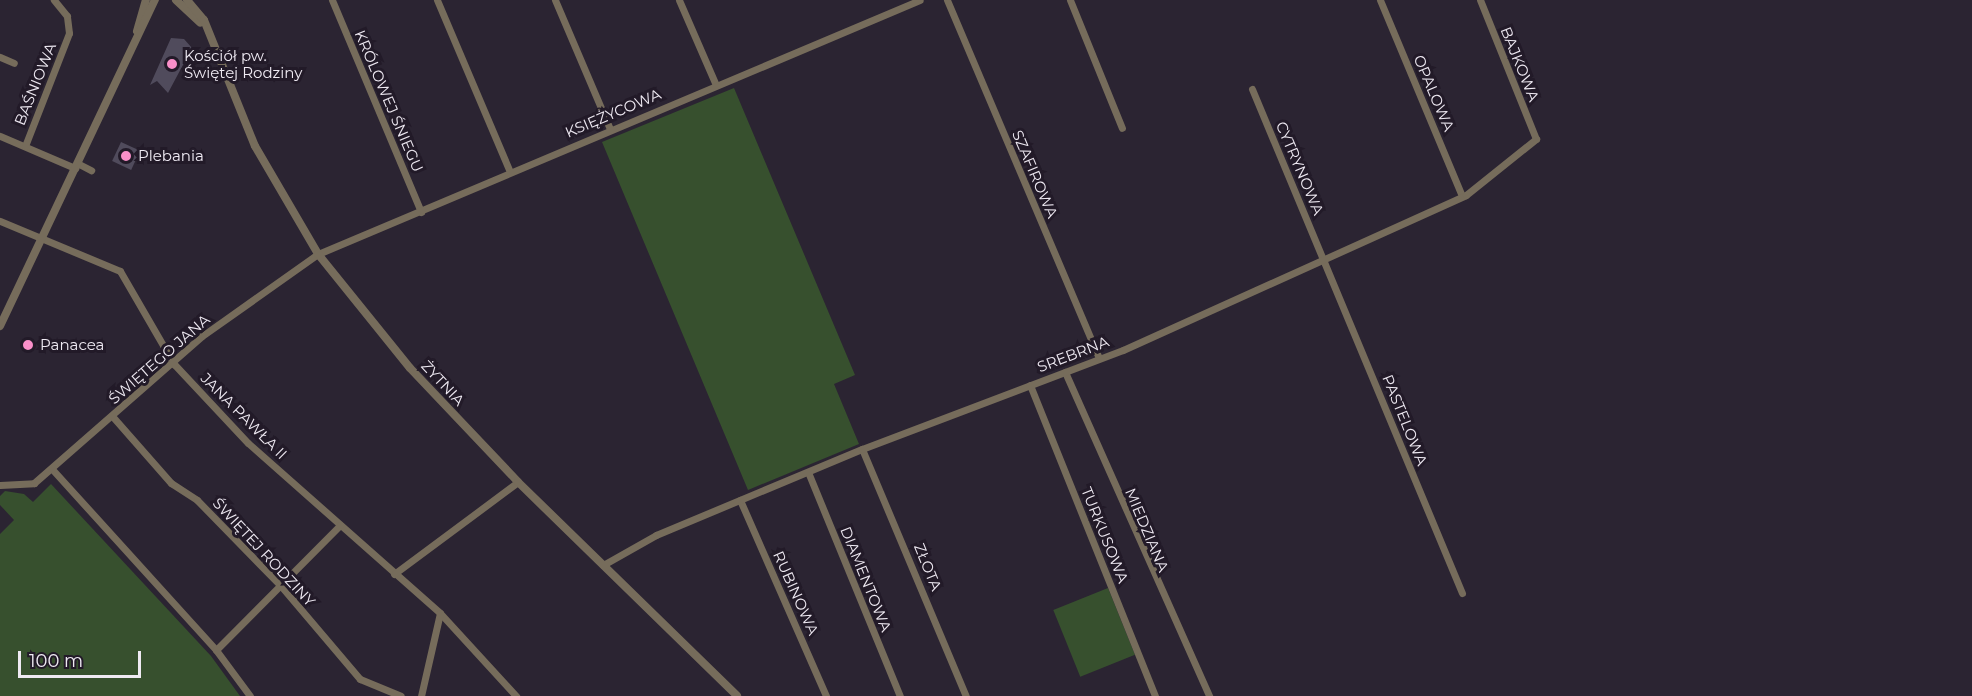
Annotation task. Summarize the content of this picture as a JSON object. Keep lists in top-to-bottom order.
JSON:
{
  "streets": {
    "street": [
      "BAJKOWA",
      "BAŚNIOWA",
      "OPALOWA",
      "KRÓLOWEJ ŚNIEGU",
      "KSIĘŻYCOWA",
      "CYTRYNOWA",
      "SZAFIROWA",
      "SREBRNA",
      "ŚWIĘTEGO JANA",
      "ŻYTNIA",
      "JANA PAWŁA II",
      "PASTELOWA",
      "MIEDZIANA",
      "TURKUSOWA",
      "ŚWIĘTEJ RODZINY",
      "ZŁOTA",
      "DIAMENTOWA",
      "RUBINOWA"
    ]
  },
  "crossings": [
    ["BAJKOWA", "SREBRNA"],
    ["OPALOWA", "SREBRNA"],
    ["KRÓLOWEJ ŚNIEGU", "KSIĘŻYCOWA"],
    ["KSIĘŻYCOWA", "ŚWIĘTEGO JANA"],
    ["KSIĘŻYCOWA", "ŻYTNIA"],
    ["CYTRYNOWA", "SREBRNA"],
    ["CYTRYNOWA", "PASTELOWA"],
    ["SZAFIROWA", "SREBRNA"],
    ["SREBRNA", "ŻYTNIA"],
    ["SREBRNA", "PASTELOWA"],
    ["SREBRNA", "MIEDZIANA"],
    ["SREBRNA", "TURKUSOWA"],
    ["SREBRNA", "ZŁOTA"],
    ["SREBRNA", "DIAMENTOWA"],
    ["SREBRNA", "RUBINOWA"],
    ["ŚWIĘTEGO JANA", "ŻYTNIA"],
    ["ŚWIĘTEGO JANA", "JANA PAWŁA II"],
    ["ŚWIĘTEGO JANA", "ŚWIĘTEJ RODZINY"]
  ],
  "places": ["Kościół pw. Świętej Rodziny", "Plebania", "Panacea"],
  "scale_bar": "100 m"
}
